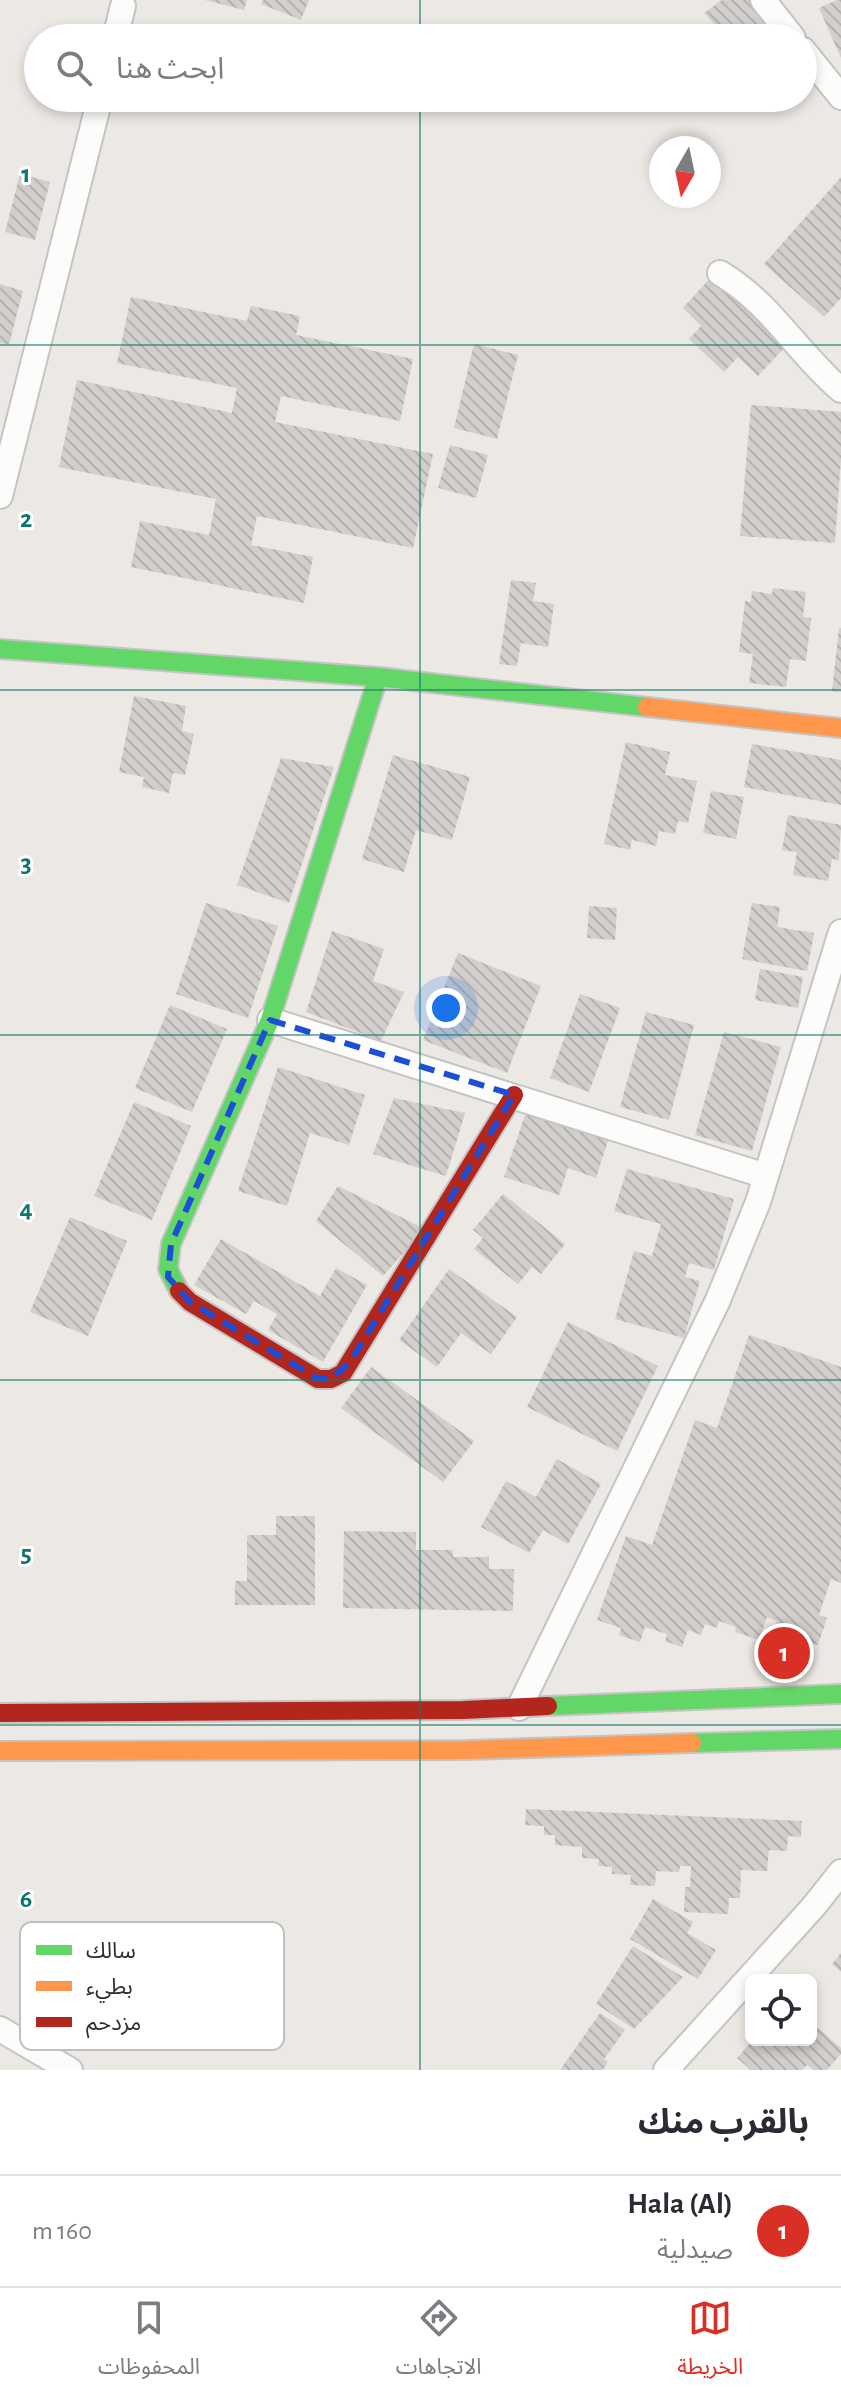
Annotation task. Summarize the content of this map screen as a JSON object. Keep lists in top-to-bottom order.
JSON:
{
  "legend": ["سالك", "بطيء", "مزدحم"],
  "north": "bottom",
  "page": {
    "search": "ابحث هنا",
    "pins": "1",
    "heading": "بالقرب منك",
    "list": [
      {
        "mark": "1",
        "name": "Hala (Al)",
        "note": "صيدلية",
        "value": "160 m"
      }
    ],
    "nav": ["الخريطة", "الاتجاهات", "المحفوظات"]
  },
  "grid": {
    "rows": [
      "1",
      "2",
      "3",
      "4",
      "5",
      "6"
    ]
  }
}
